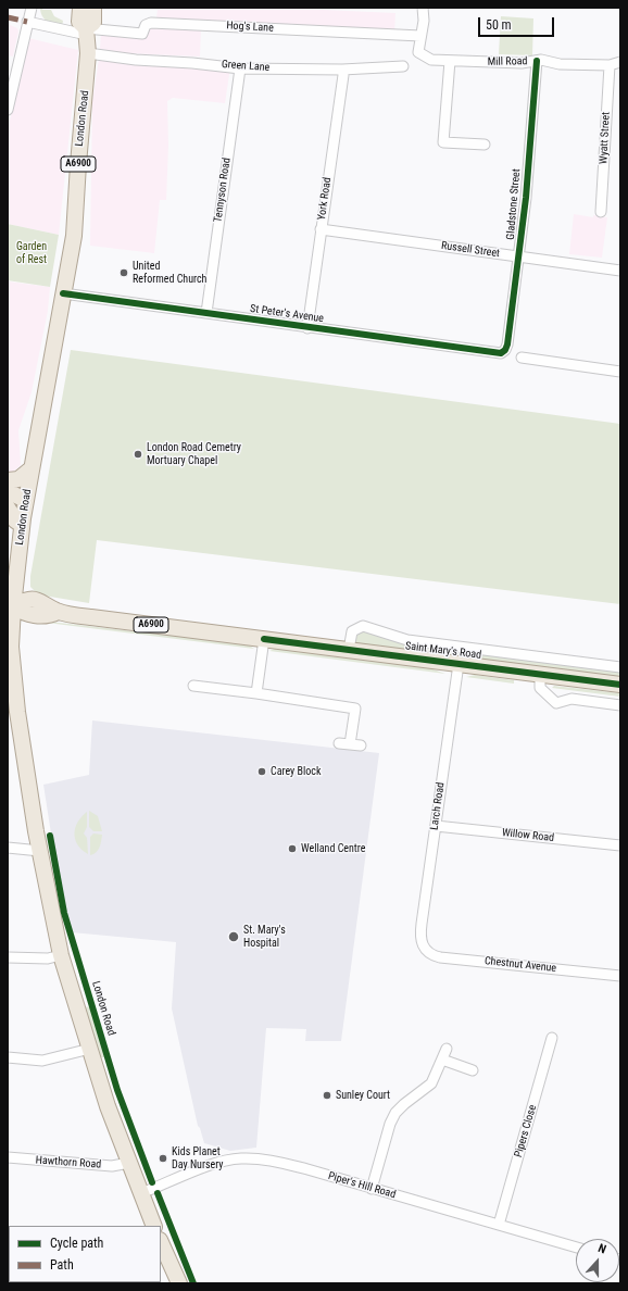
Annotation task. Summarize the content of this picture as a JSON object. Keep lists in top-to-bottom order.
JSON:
{
  "streets": {
    "main road": ["London Road", "A6900", "Saint Mary's Road"],
    "street": [
      "Hog's Lane",
      "Mill Road",
      "Green Lane",
      "Wyatt Street",
      "Tennyson Road",
      "York Road",
      "Gladstone Street",
      "Russell Street",
      "St Peter's Avenue",
      "Larch Road",
      "Willow Road",
      "Chestnut Avenue",
      "Pipers Close",
      "Hawthorn Road",
      "Piper's Hill Road"
    ]
  },
  "crossings": [
    ["Hog's Lane", "Mill Road"],
    ["Hog's Lane", "London Road"],
    ["Hog's Lane", "A6900"],
    ["Mill Road", "Wyatt Street"],
    ["Mill Road", "Gladstone Street"],
    ["Green Lane", "London Road"],
    ["Green Lane", "Tennyson Road"],
    ["Green Lane", "York Road"],
    ["London Road", "A6900"],
    ["London Road", "St Peter's Avenue"],
    ["London Road", "Saint Mary's Road"],
    ["London Road", "Hawthorn Road"],
    ["London Road", "Piper's Hill Road"],
    ["Tennyson Road", "St Peter's Avenue"],
    ["York Road", "Russell Street"],
    ["York Road", "St Peter's Avenue"],
    ["Gladstone Street", "Russell Street"],
    ["Gladstone Street", "St Peter's Avenue"],
    ["Saint Mary's Road", "Larch Road"],
    ["Larch Road", "Willow Road"],
    ["Larch Road", "Chestnut Avenue"],
    ["Pipers Close", "Piper's Hill Road"]
  ],
  "parks": ["Garden of Rest"],
  "places": [
    "United Reformed Church",
    "London Road Cemetry Mortuary Chapel",
    "Carey Block",
    "Welland Centre",
    "St. Mary's Hospital",
    "Sunley Court",
    "Kids Planet Day Nursery"
  ],
  "legend": ["Cycle path", "Path"],
  "scale_bar": "50 m",
  "north": "top"
}
